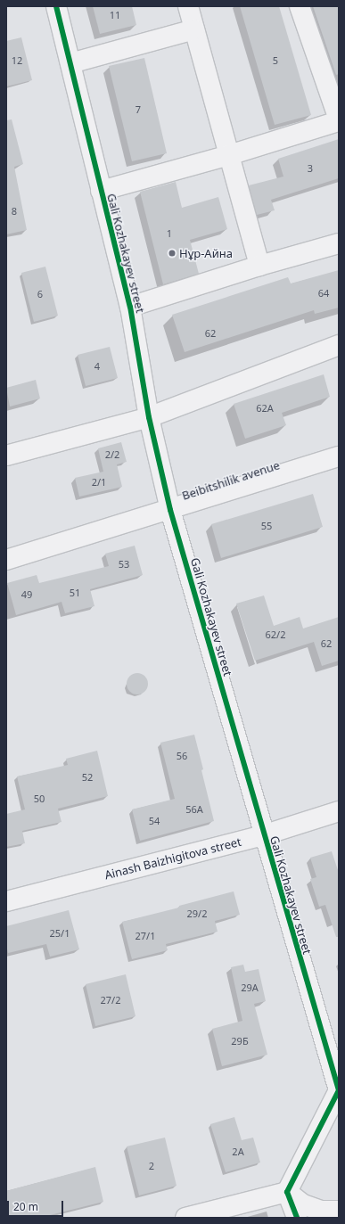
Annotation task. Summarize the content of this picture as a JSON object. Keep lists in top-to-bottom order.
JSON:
{
  "streets": {
    "street": ["Gali Kozhakayev street", "Beibitshilik avenue", "Ainash Baizhigitova street"]
  },
  "crossings": [
    ["Gali Kozhakayev street", "Beibitshilik avenue"],
    ["Gali Kozhakayev street", "Ainash Baizhigitova street"]
  ],
  "places": ["Нұр-Айна"],
  "house_numbers": [
    "11",
    "12",
    "5",
    "7",
    "3",
    "8",
    "1",
    "64",
    "6",
    "62",
    "4",
    "62А",
    "2/2",
    "2/1",
    "55",
    "53",
    "51",
    "49",
    "62/2",
    "62",
    "56",
    "52",
    "50",
    "56А",
    "54",
    "29/2",
    "25/1",
    "27/1",
    "29А",
    "27/2",
    "29Б",
    "2А",
    "2"
  ],
  "scale_bar": "20 m"
}
